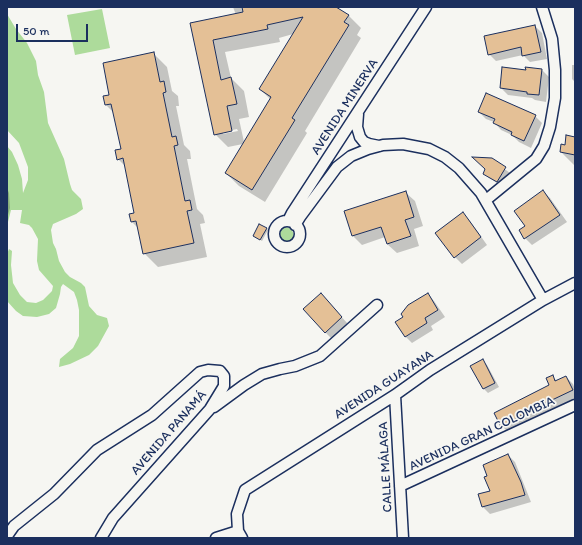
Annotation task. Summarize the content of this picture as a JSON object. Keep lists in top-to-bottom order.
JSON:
{
  "streets": {
    "street": [
      "AVENIDA MINERVA",
      "AVENIDA GUAYANA",
      "AVENIDA PANAMÁ",
      "AVENIDA GRAN COLOMBIA",
      "CALLE MÁLAGA"
    ]
  },
  "crossings": [
    ["AVENIDA GUAYANA", "CALLE MÁLAGA"],
    ["AVENIDA GRAN COLOMBIA", "CALLE MÁLAGA"]
  ],
  "scale_bar": "50 m"
}
